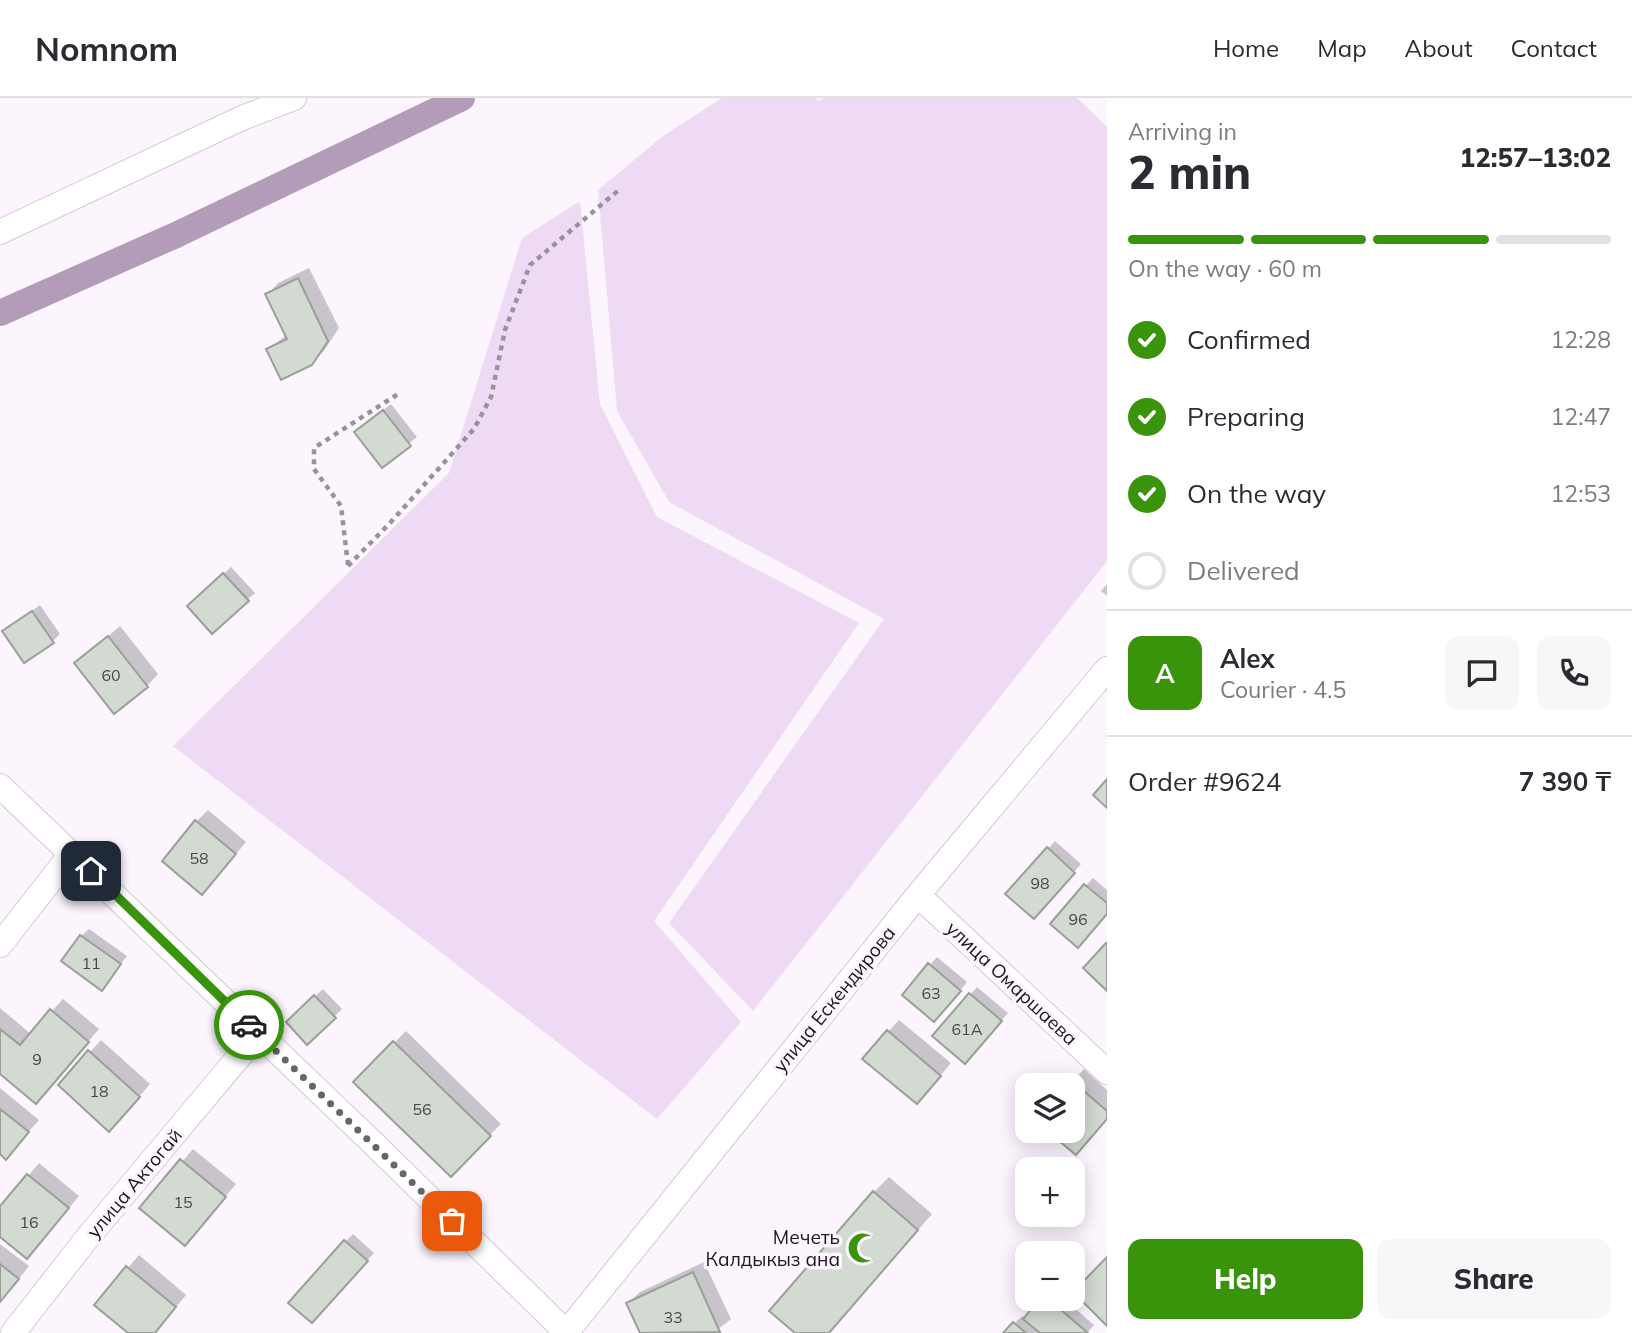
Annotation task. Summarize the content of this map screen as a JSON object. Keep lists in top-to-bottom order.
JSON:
{
  "streets": {
    "street": ["улица Омаршаева", "улица Ескендирова", "улица Актогай"]
  },
  "crossings": [
    ["улица Омаршаева", "улица Ескендирова"]
  ],
  "places": {
    "mosque": ["Мечеть Калдыкыз ана"]
  },
  "house_numbers": [
    "60",
    "58",
    "98",
    "96",
    "11",
    "63",
    "61А",
    "9",
    "18",
    "56",
    "15",
    "16",
    "33"
  ],
  "page": {
    "header": "Nomnom",
    "nav": [
      "Home",
      "Map",
      "About",
      "Contact"
    ],
    "heading": ["2 min", "Arriving in", "12:57–13:02"],
    "panel": [
      "Alex",
      "Courier · 4.5",
      "Order #9624",
      "7 390 ₸"
    ],
    "bar": "On the way · 60 m",
    "list": [
      ["Confirmed", "12:28"],
      ["Preparing", "12:47"],
      ["On the way", "12:53"],
      "Delivered"
    ],
    "round": "A",
    "map_buttons": ["+", "−"],
    "buttons": ["Help", "Share"]
  }
}
